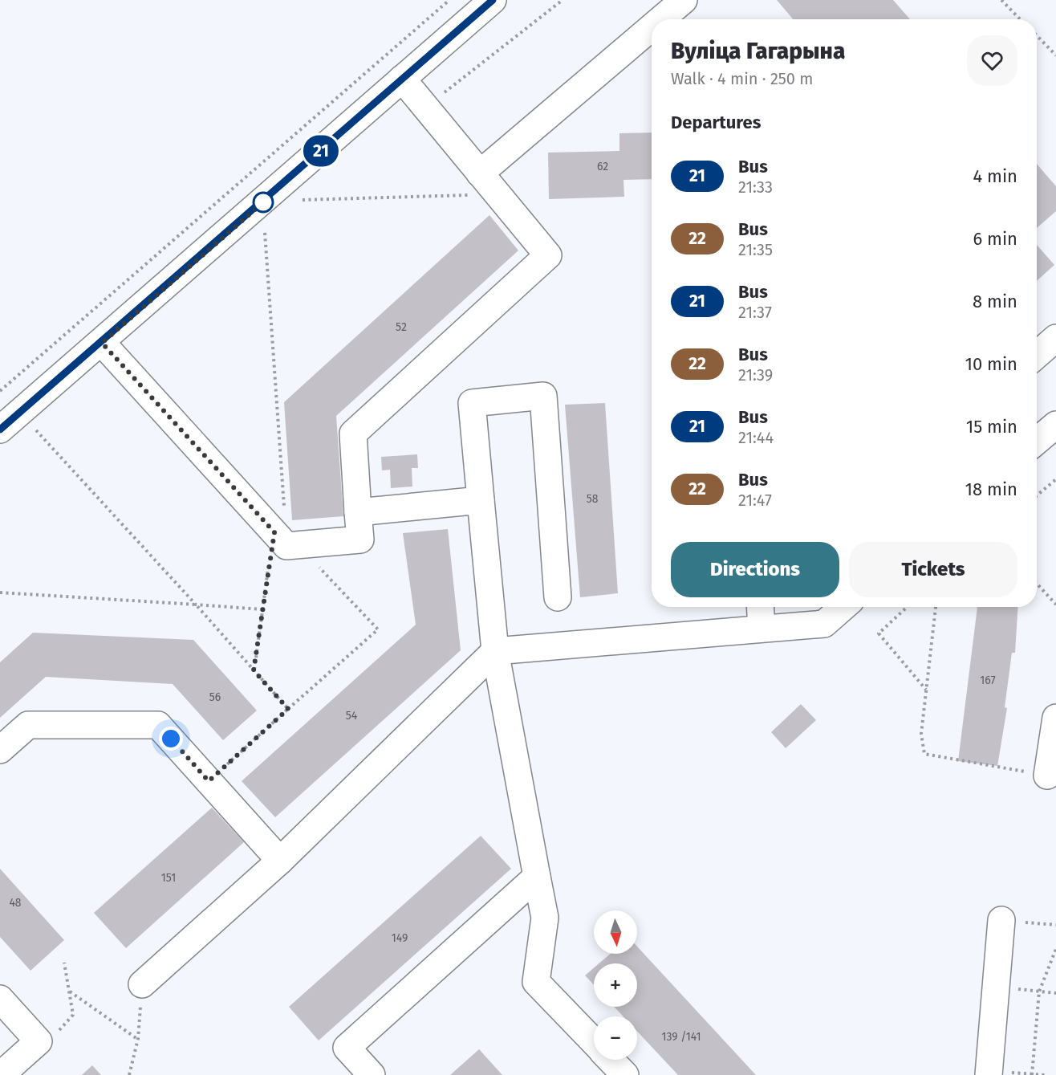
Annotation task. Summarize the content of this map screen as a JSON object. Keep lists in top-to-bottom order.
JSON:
{
  "lines": ["bus line 21"],
  "house_numbers": [
    "62",
    "52",
    "58",
    "167",
    "56",
    "54",
    "151",
    "48",
    "149",
    "139 /141"
  ],
  "north": "bottom",
  "page": {
    "on_map": "21",
    "heading": [
      ["Вуліца Гагарына", "Walk · 4 min · 250 m"],
      "Departures"
    ],
    "list": [
      {
        "mark": "21",
        "name": "Bus",
        "note": "21:33",
        "value": "4 min"
      },
      {
        "mark": "22",
        "name": "Bus",
        "note": "21:35",
        "value": "6 min"
      },
      {
        "mark": "21",
        "name": "Bus",
        "note": "21:37",
        "value": "8 min"
      },
      {
        "mark": "22",
        "name": "Bus",
        "note": "21:39",
        "value": "10 min"
      },
      {
        "mark": "21",
        "name": "Bus",
        "note": "21:44",
        "value": "15 min"
      },
      {
        "mark": "22",
        "name": "Bus",
        "note": "21:47",
        "value": "18 min"
      }
    ],
    "buttons": ["Directions", "Tickets"],
    "map_buttons": ["+", "−"]
  }
}
